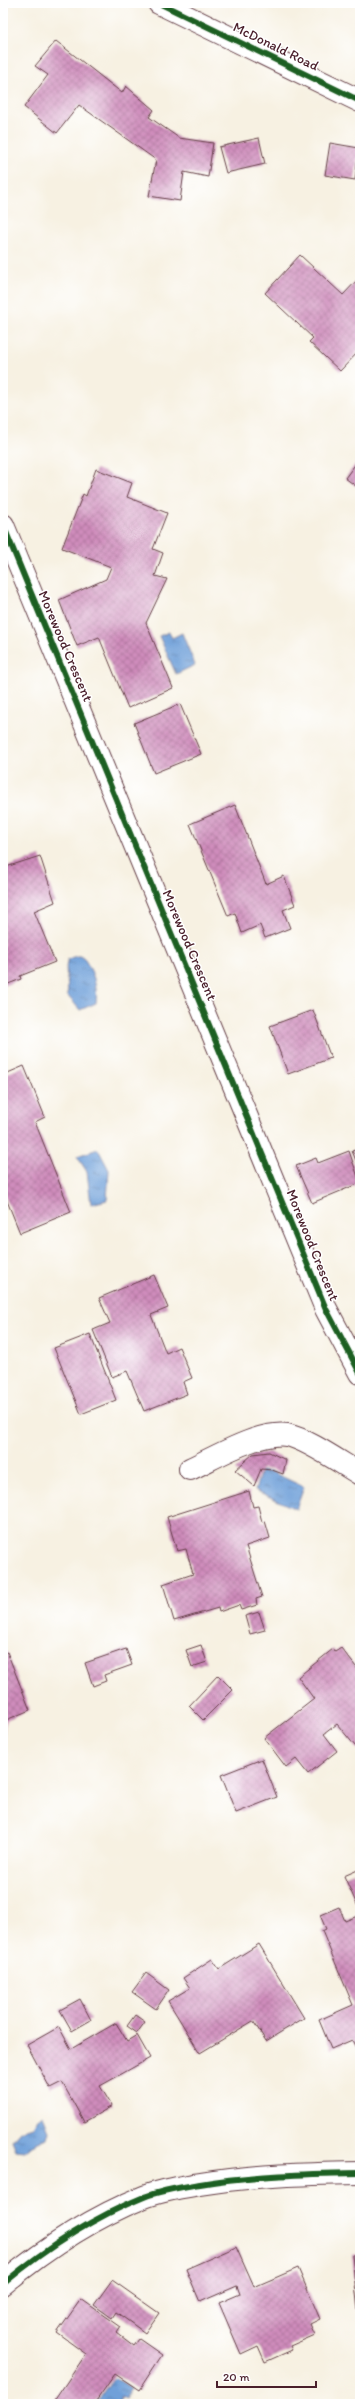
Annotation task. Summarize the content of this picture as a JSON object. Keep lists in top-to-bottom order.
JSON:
{
  "streets": {
    "street": ["McDonald Road", "Morewood Crescent"]
  },
  "scale_bar": "20 m"
}
